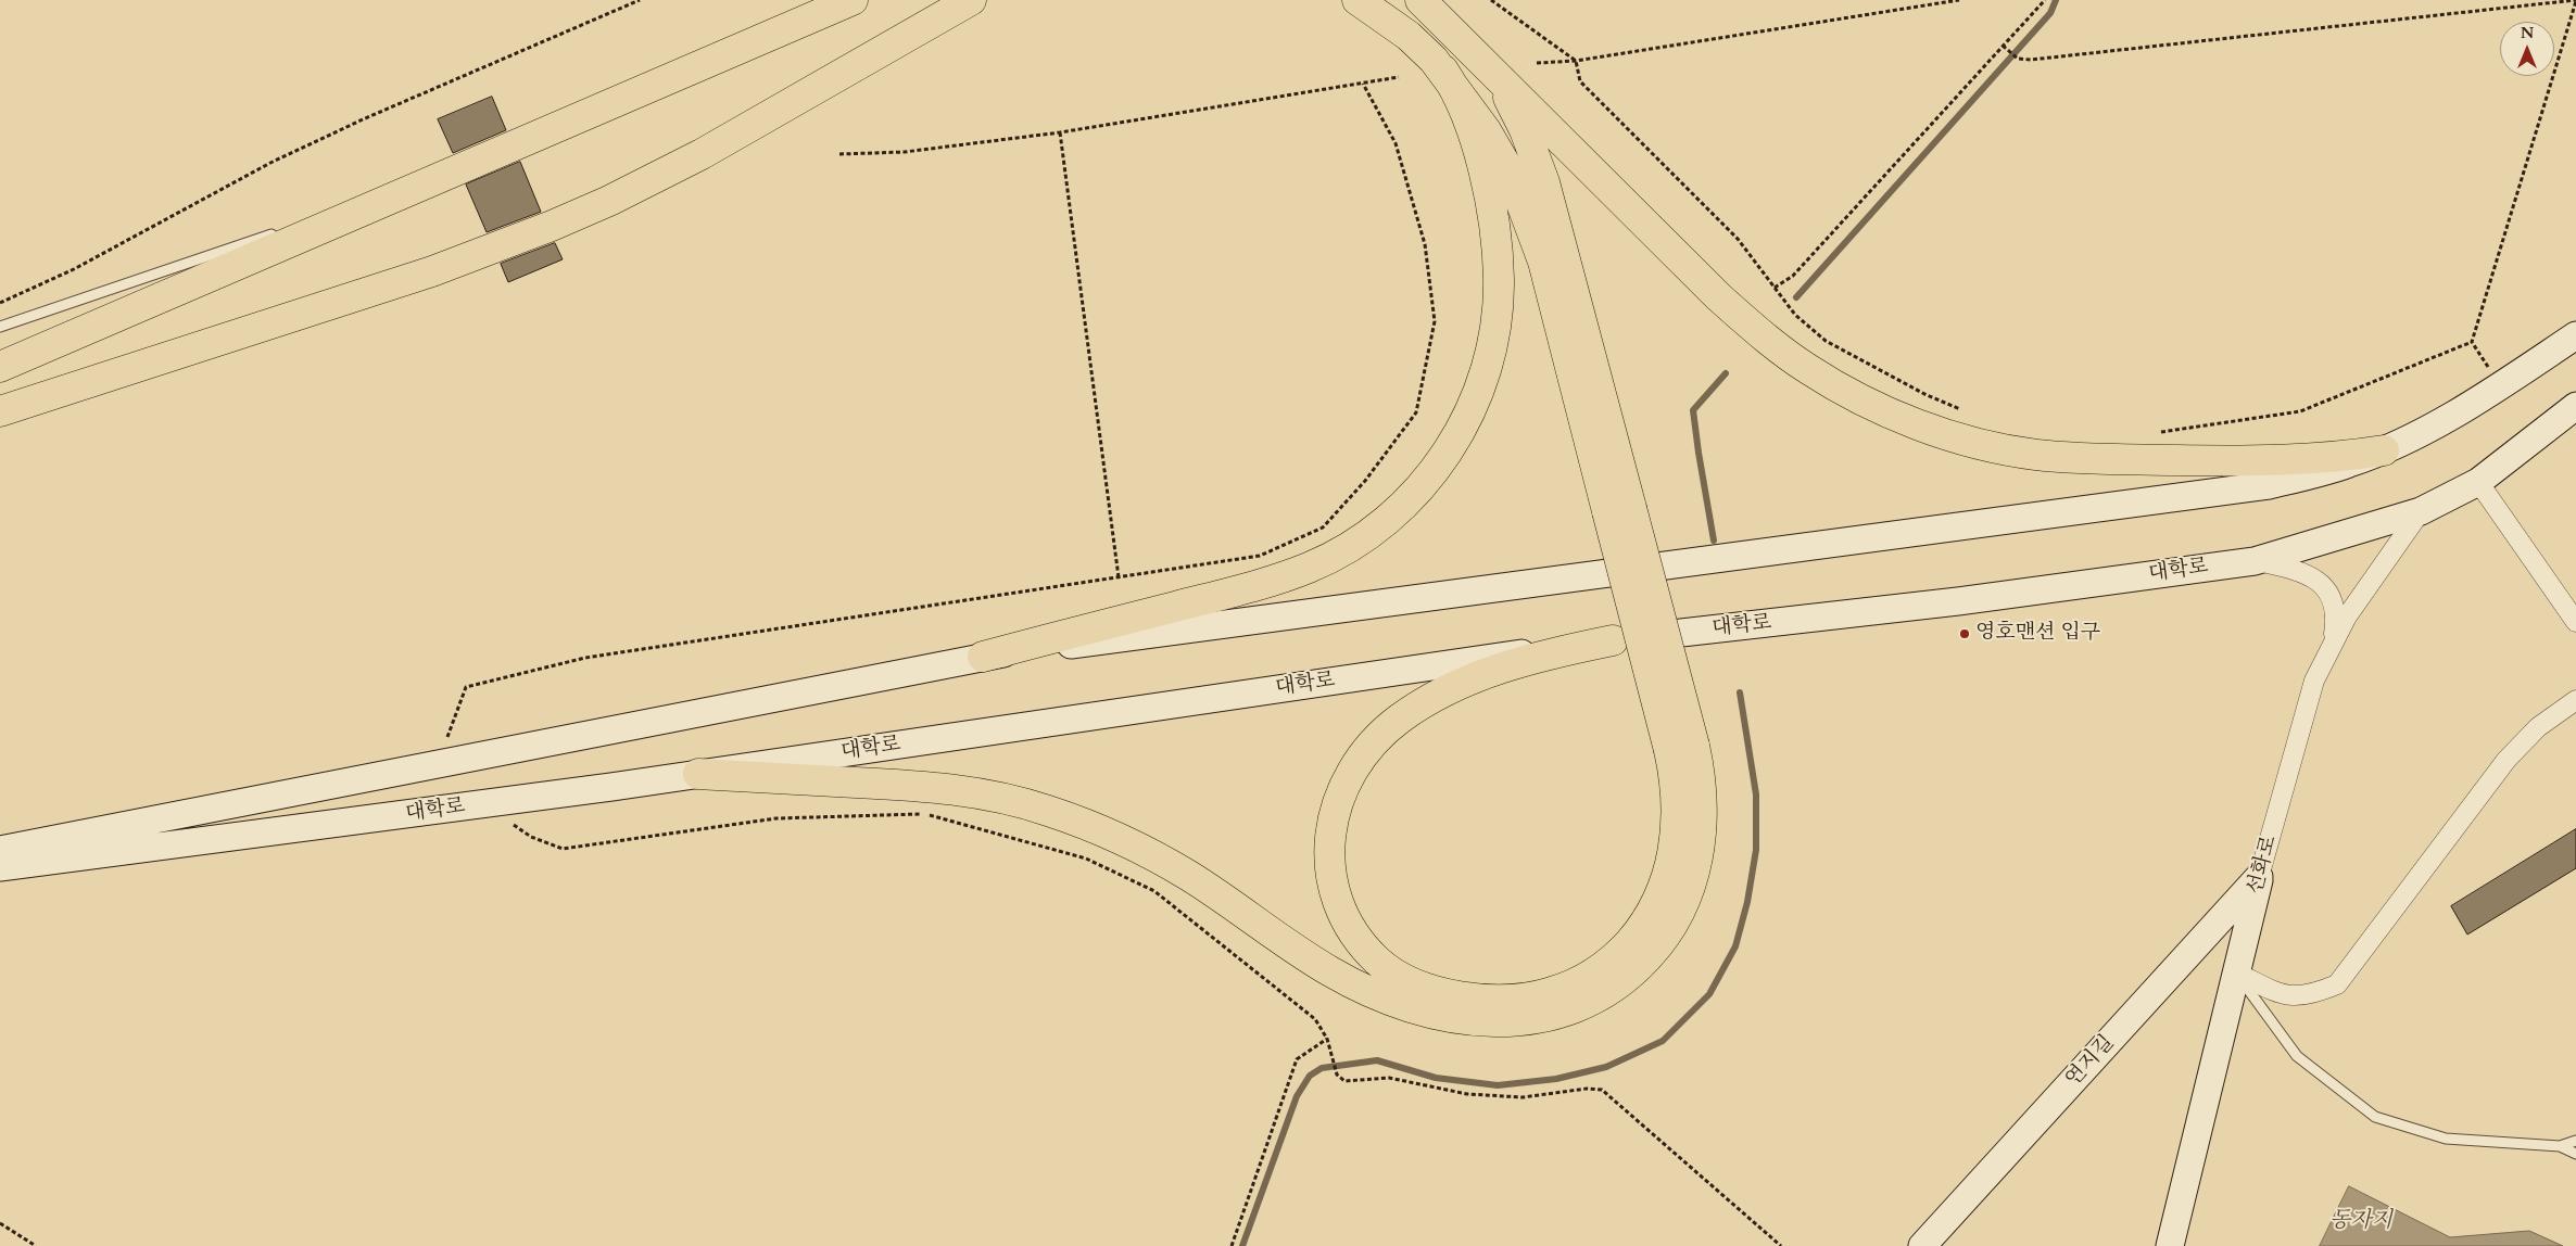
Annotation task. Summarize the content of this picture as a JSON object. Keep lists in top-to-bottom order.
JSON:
{
  "streets": {
    "main road": ["대학로", "선화로", "연지길"]
  },
  "crossings": [
    ["대학로", "선화로"],
    ["선화로", "연지길"]
  ],
  "water": ["동자지"],
  "places": ["영호맨션 입구"],
  "north": "top"
}
